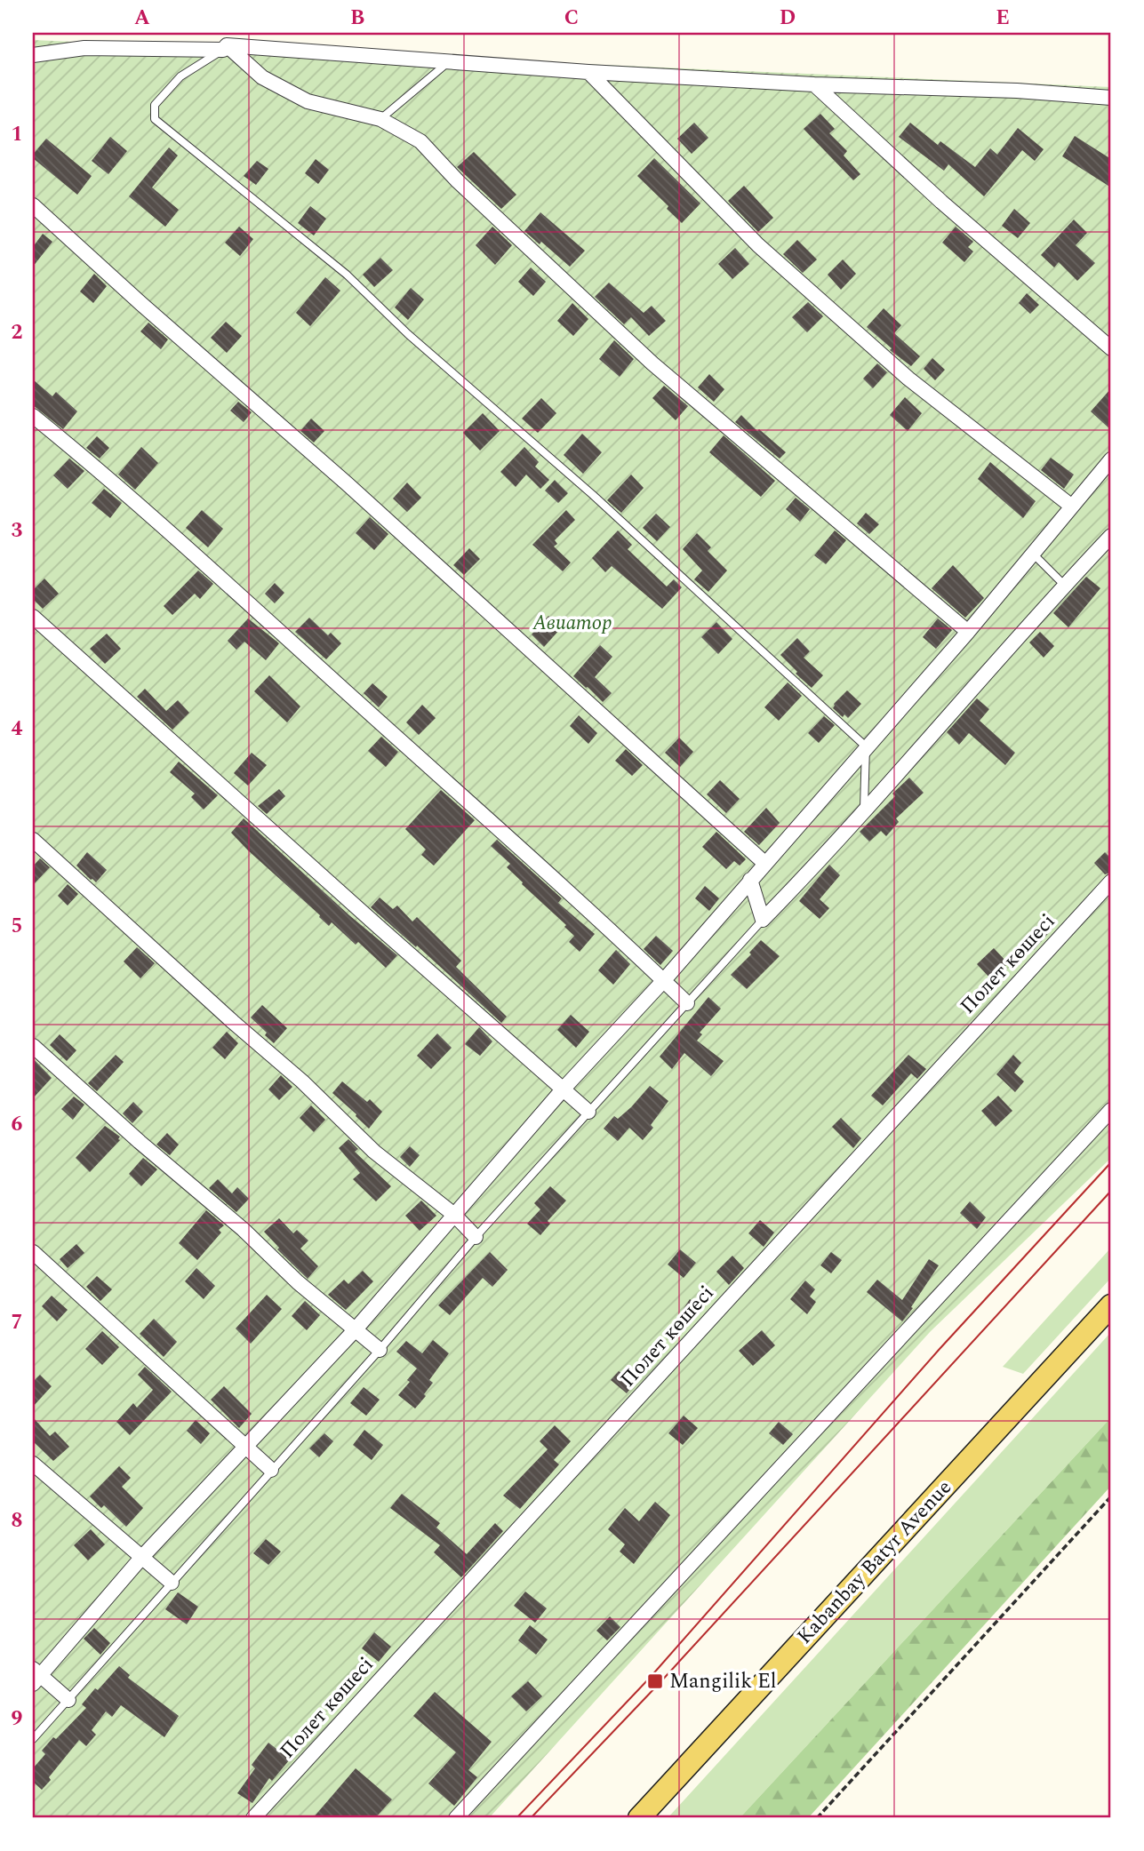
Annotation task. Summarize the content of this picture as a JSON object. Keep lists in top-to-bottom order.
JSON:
{
  "streets": {
    "main road": ["Kabanbay Batyr Avenue"],
    "street": ["Полет көшесі"]
  },
  "parks": ["Авиатор"],
  "places": {
    "transit": ["Mangilik El"]
  },
  "grid": {
    "columns": [
      "A",
      "B",
      "C",
      "D",
      "E"
    ],
    "rows": [
      "1",
      "2",
      "3",
      "4",
      "5",
      "6",
      "7",
      "8",
      "9"
    ]
  }
}
